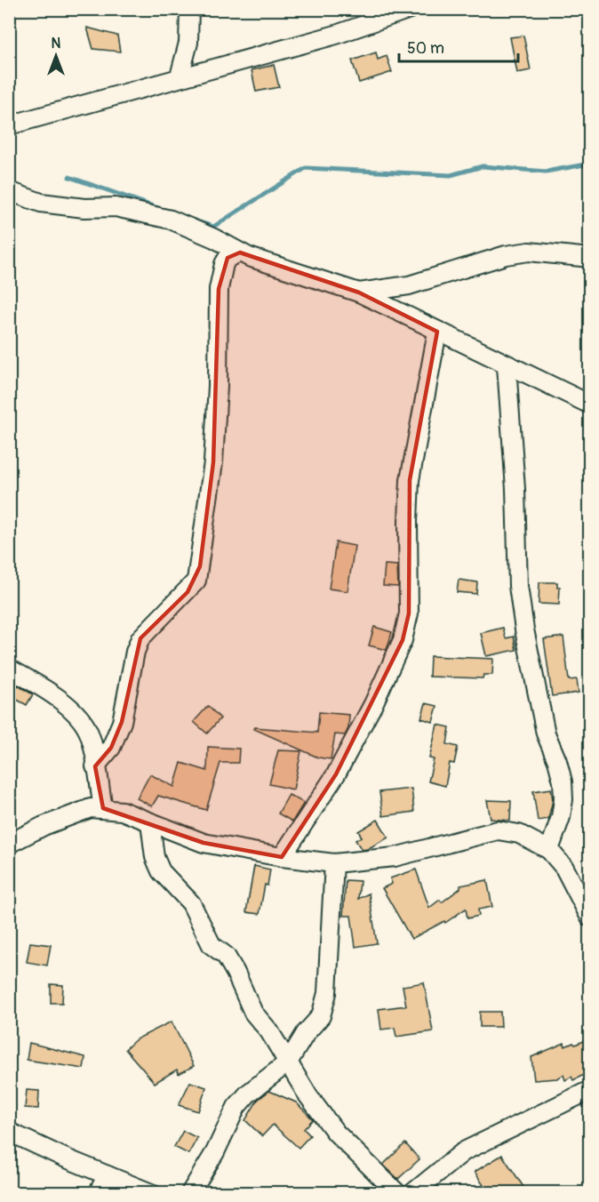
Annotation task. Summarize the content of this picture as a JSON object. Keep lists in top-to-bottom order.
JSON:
{
  "scale_bar": "50 m",
  "north": "top"
}
